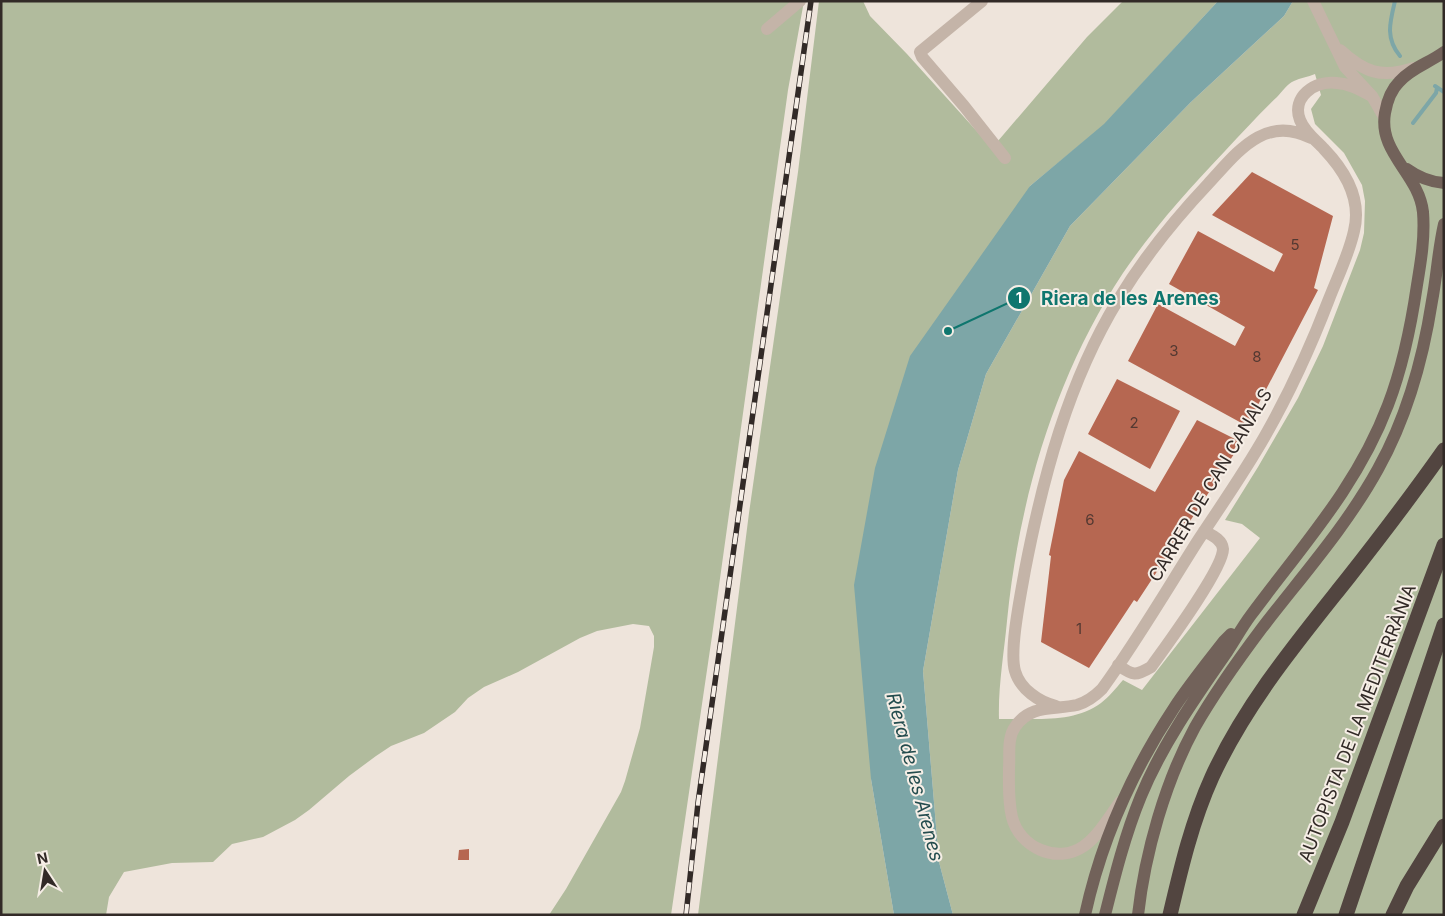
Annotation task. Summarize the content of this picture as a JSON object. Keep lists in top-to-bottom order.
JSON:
{
  "streets": {
    "highway": ["AUTOPISTA DE LA MEDITERRÀNIA"],
    "street": ["CARRER DE CAN CANALS"]
  },
  "water": ["Riera de les Arenes"],
  "places": ["Riera de les Arenes"],
  "house_numbers": [
    "5",
    "3",
    "8",
    "2",
    "6",
    "1"
  ],
  "north": "top"
}
